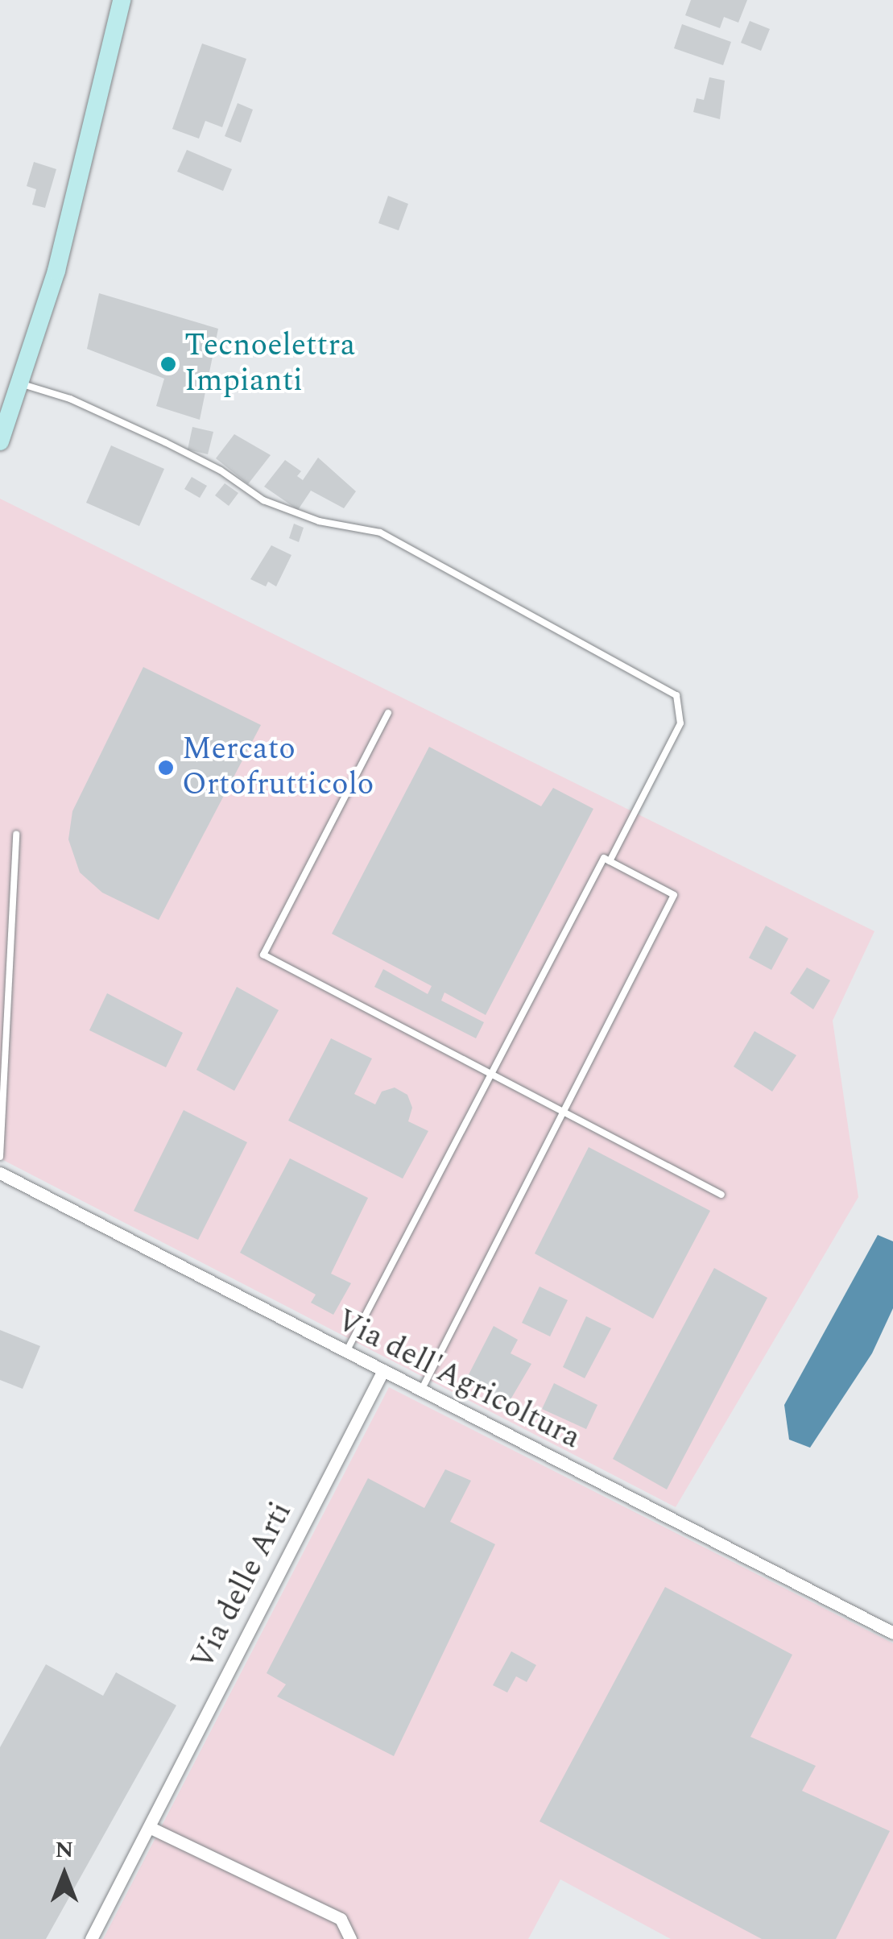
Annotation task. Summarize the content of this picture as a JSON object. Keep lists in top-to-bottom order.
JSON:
{
  "streets": {
    "street": ["Via dell'Agricoltura", "Via delle Arti"]
  },
  "crossings": [
    ["Via dell'Agricoltura", "Via delle Arti"]
  ],
  "places": ["Tecnoelettra Impianti", "Mercato Ortofrutticolo"],
  "north": "top"
}
